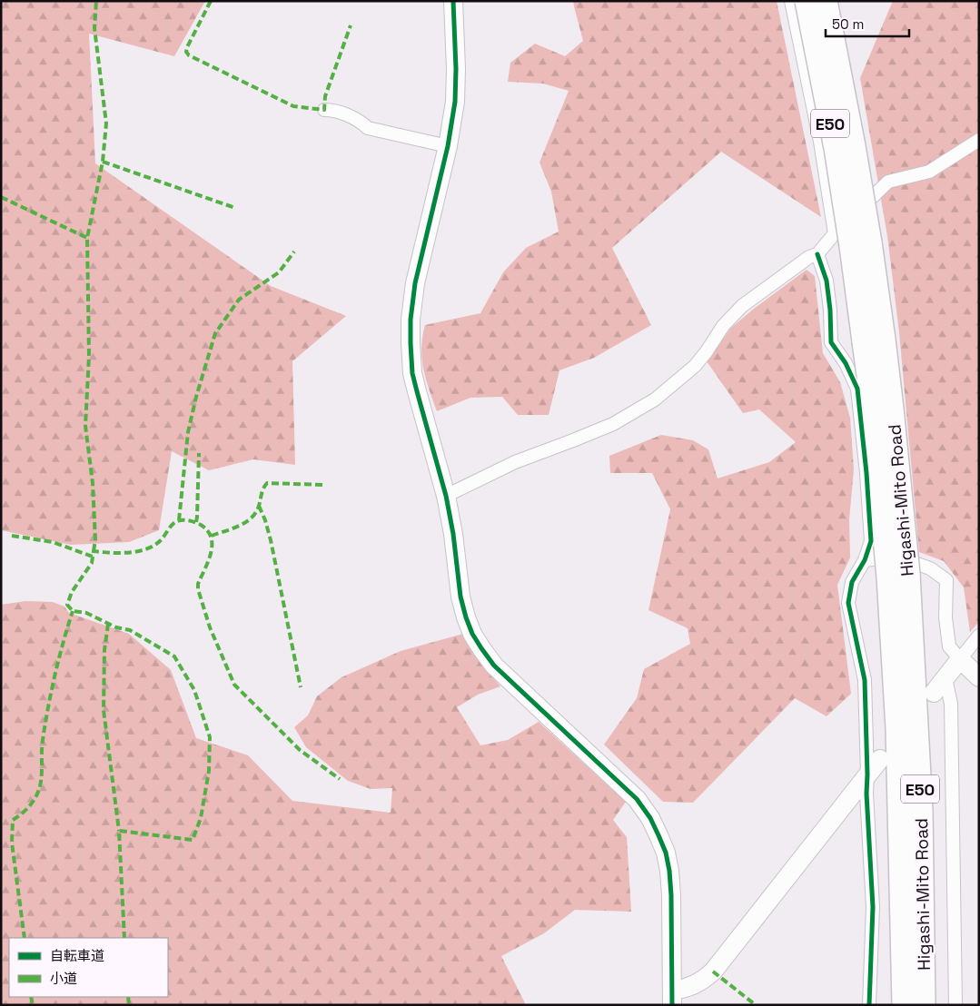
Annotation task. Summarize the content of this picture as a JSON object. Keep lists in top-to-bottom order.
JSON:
{
  "streets": {
    "highway": ["E50", "Higashi-Mito Road"]
  },
  "legend": ["自転車道", "小道"],
  "scale_bar": "50 m"
}
